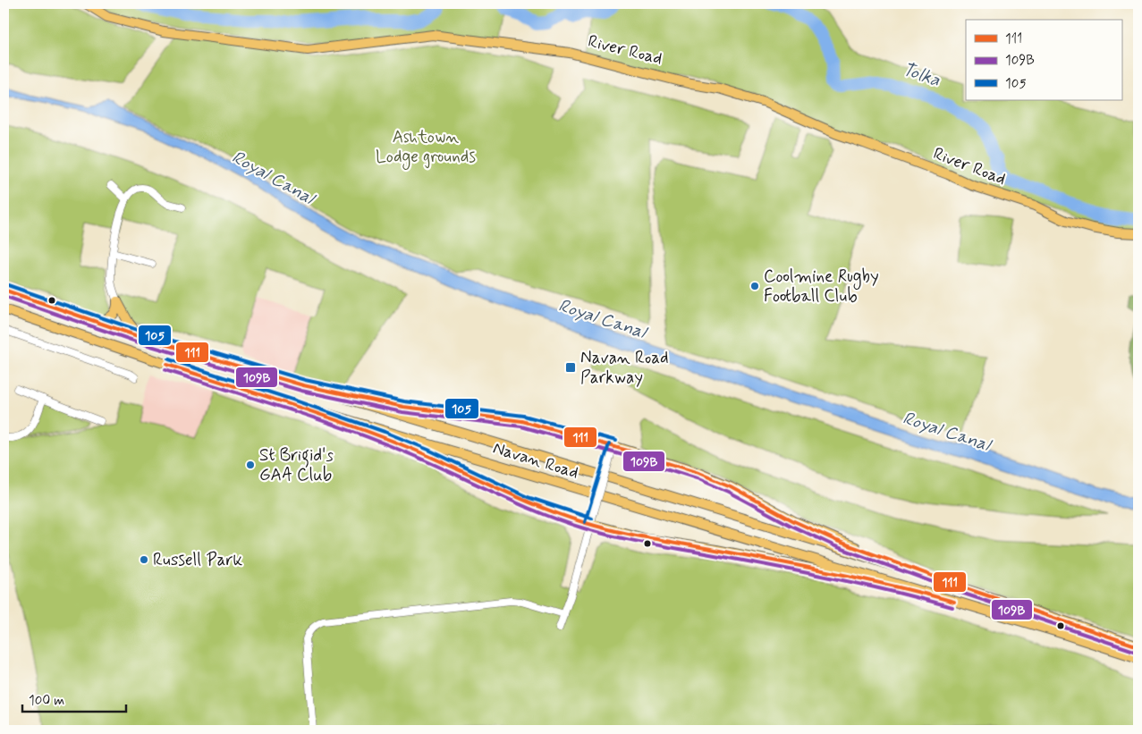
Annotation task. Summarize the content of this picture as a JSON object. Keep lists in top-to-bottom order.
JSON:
{
  "streets": {
    "main road": ["River Road", "Navan Road"]
  },
  "water": ["Tolka", "Royal Canal"],
  "parks": ["Ashtown Lodge grounds"],
  "places": {
    "other": ["Coolmine Rugby Football Club", "St Brigid's GAA Club", "Russell Park"],
    "transit": ["Navan Road Parkway"]
  },
  "lines": ["transit line 105", "transit line 111", "transit line 109B"],
  "legend": ["111", "109B", "105"],
  "scale_bar": "100 m"
}
